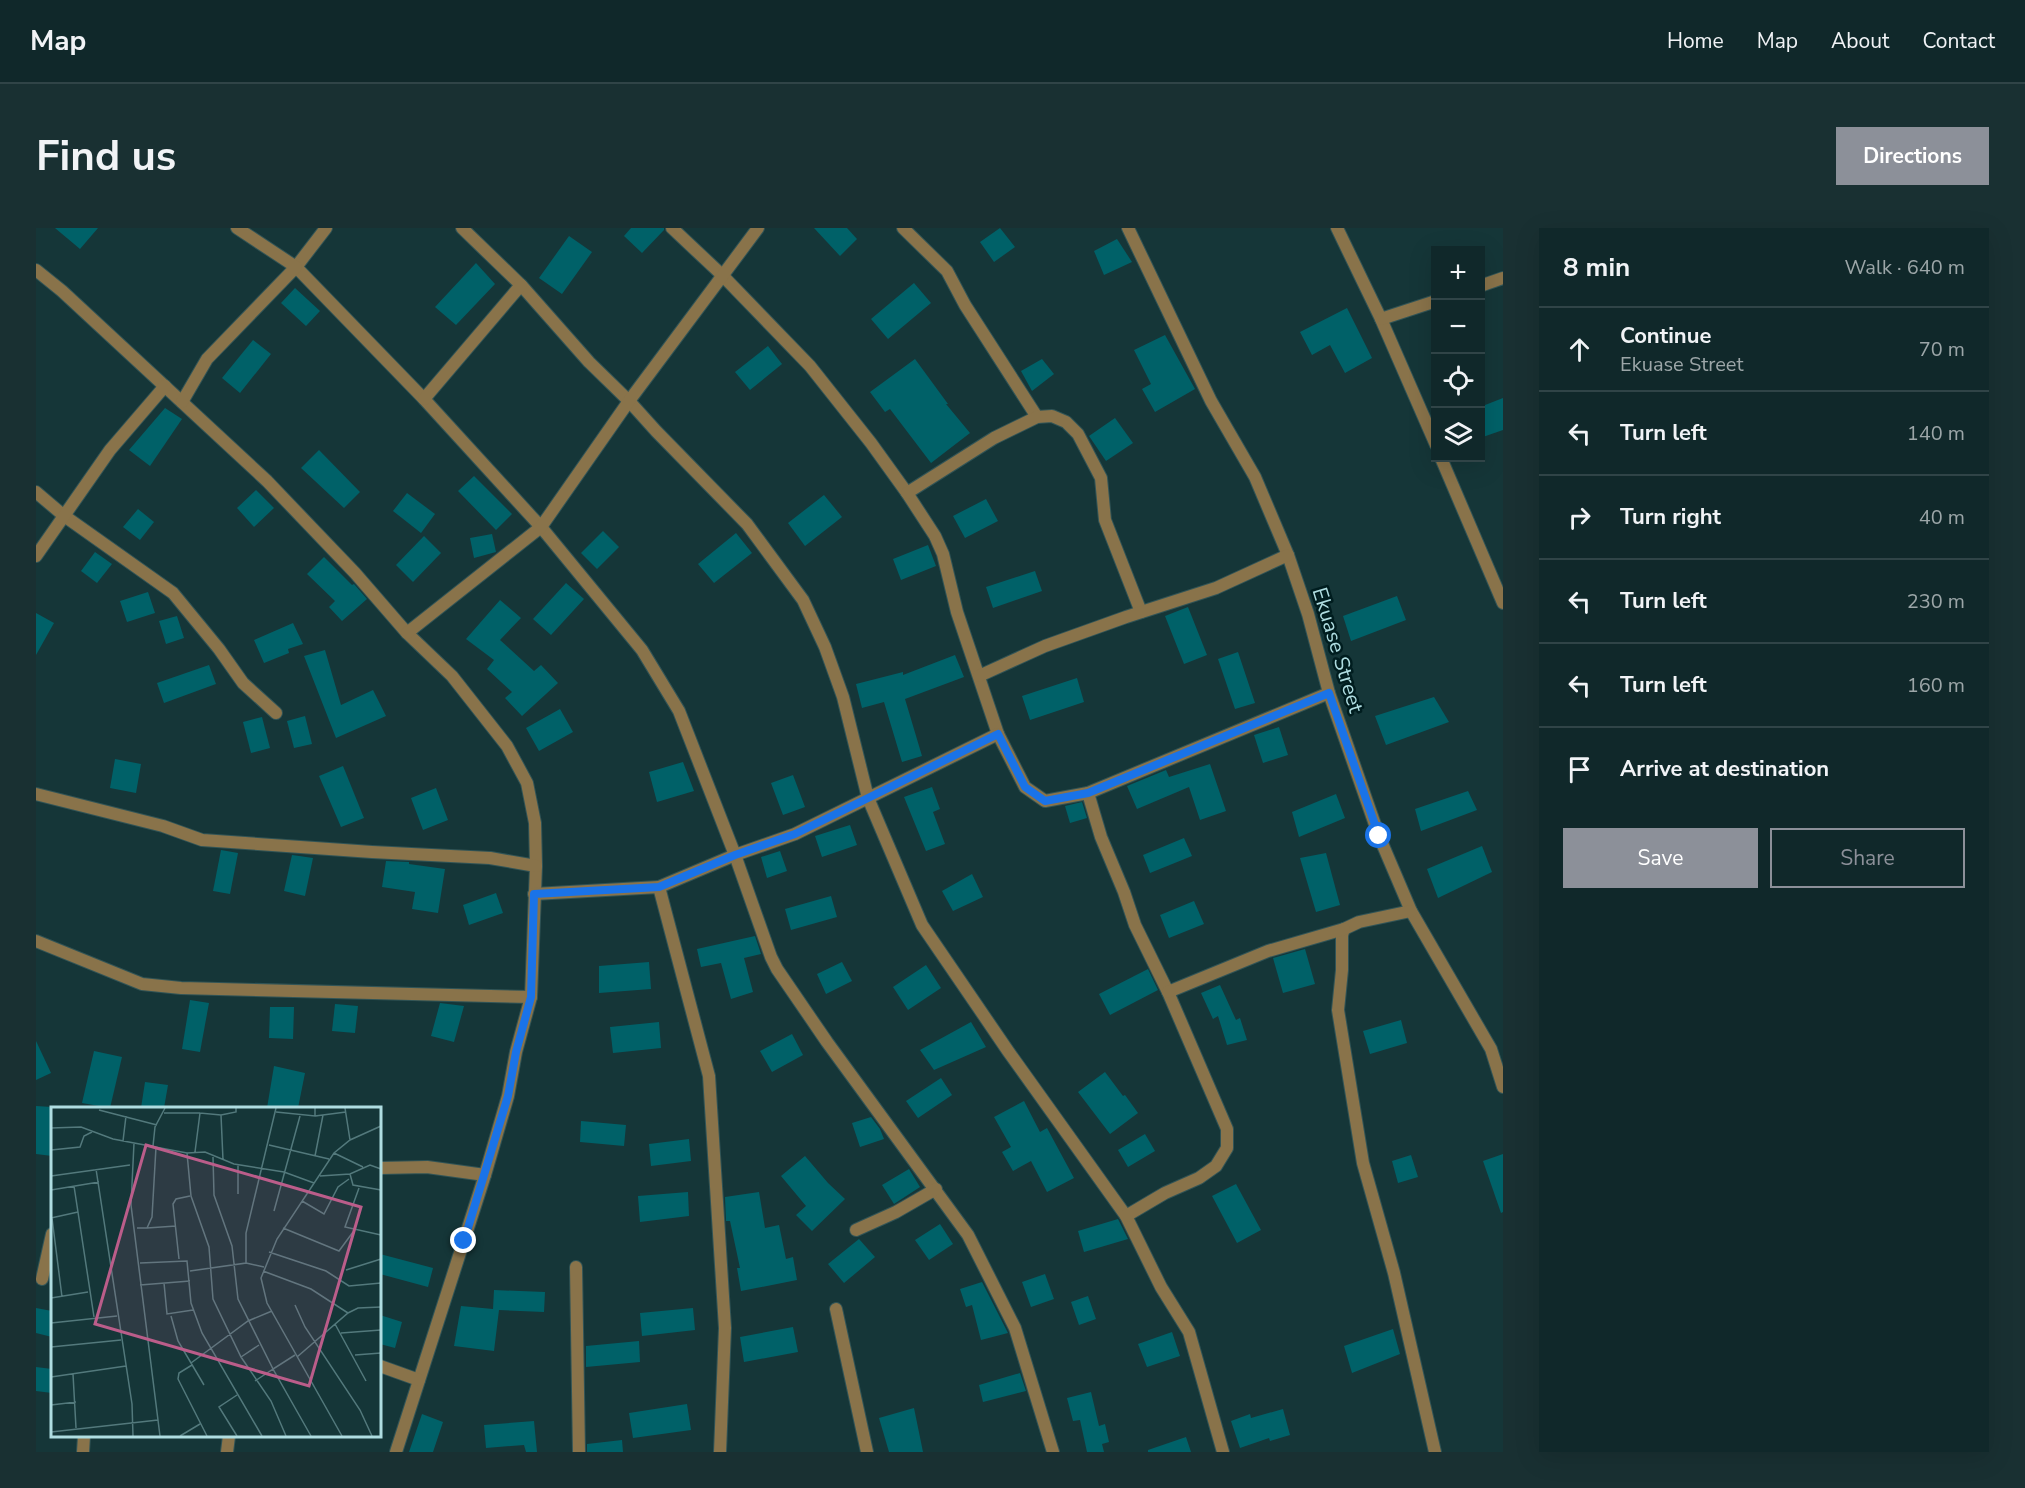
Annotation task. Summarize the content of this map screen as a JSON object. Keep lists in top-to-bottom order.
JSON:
{
  "streets": {
    "street": ["Ekuase Street"]
  },
  "page": {
    "header": "Map",
    "nav": [
      "Home",
      "Map",
      "About",
      "Contact"
    ],
    "buttons": [
      "Directions",
      ["Save", "Share"]
    ],
    "title": "Find us",
    "heading": ["8 min", "Walk · 640 m"],
    "map_buttons": ["+", "−"],
    "list": [
      ["Continue", "Ekuase Street", "70 m"],
      ["Turn left", "140 m"],
      ["Turn right", "40 m"],
      ["Turn left", "230 m"],
      ["Turn left", "160 m"],
      "Arrive at destination"
    ]
  }
}
